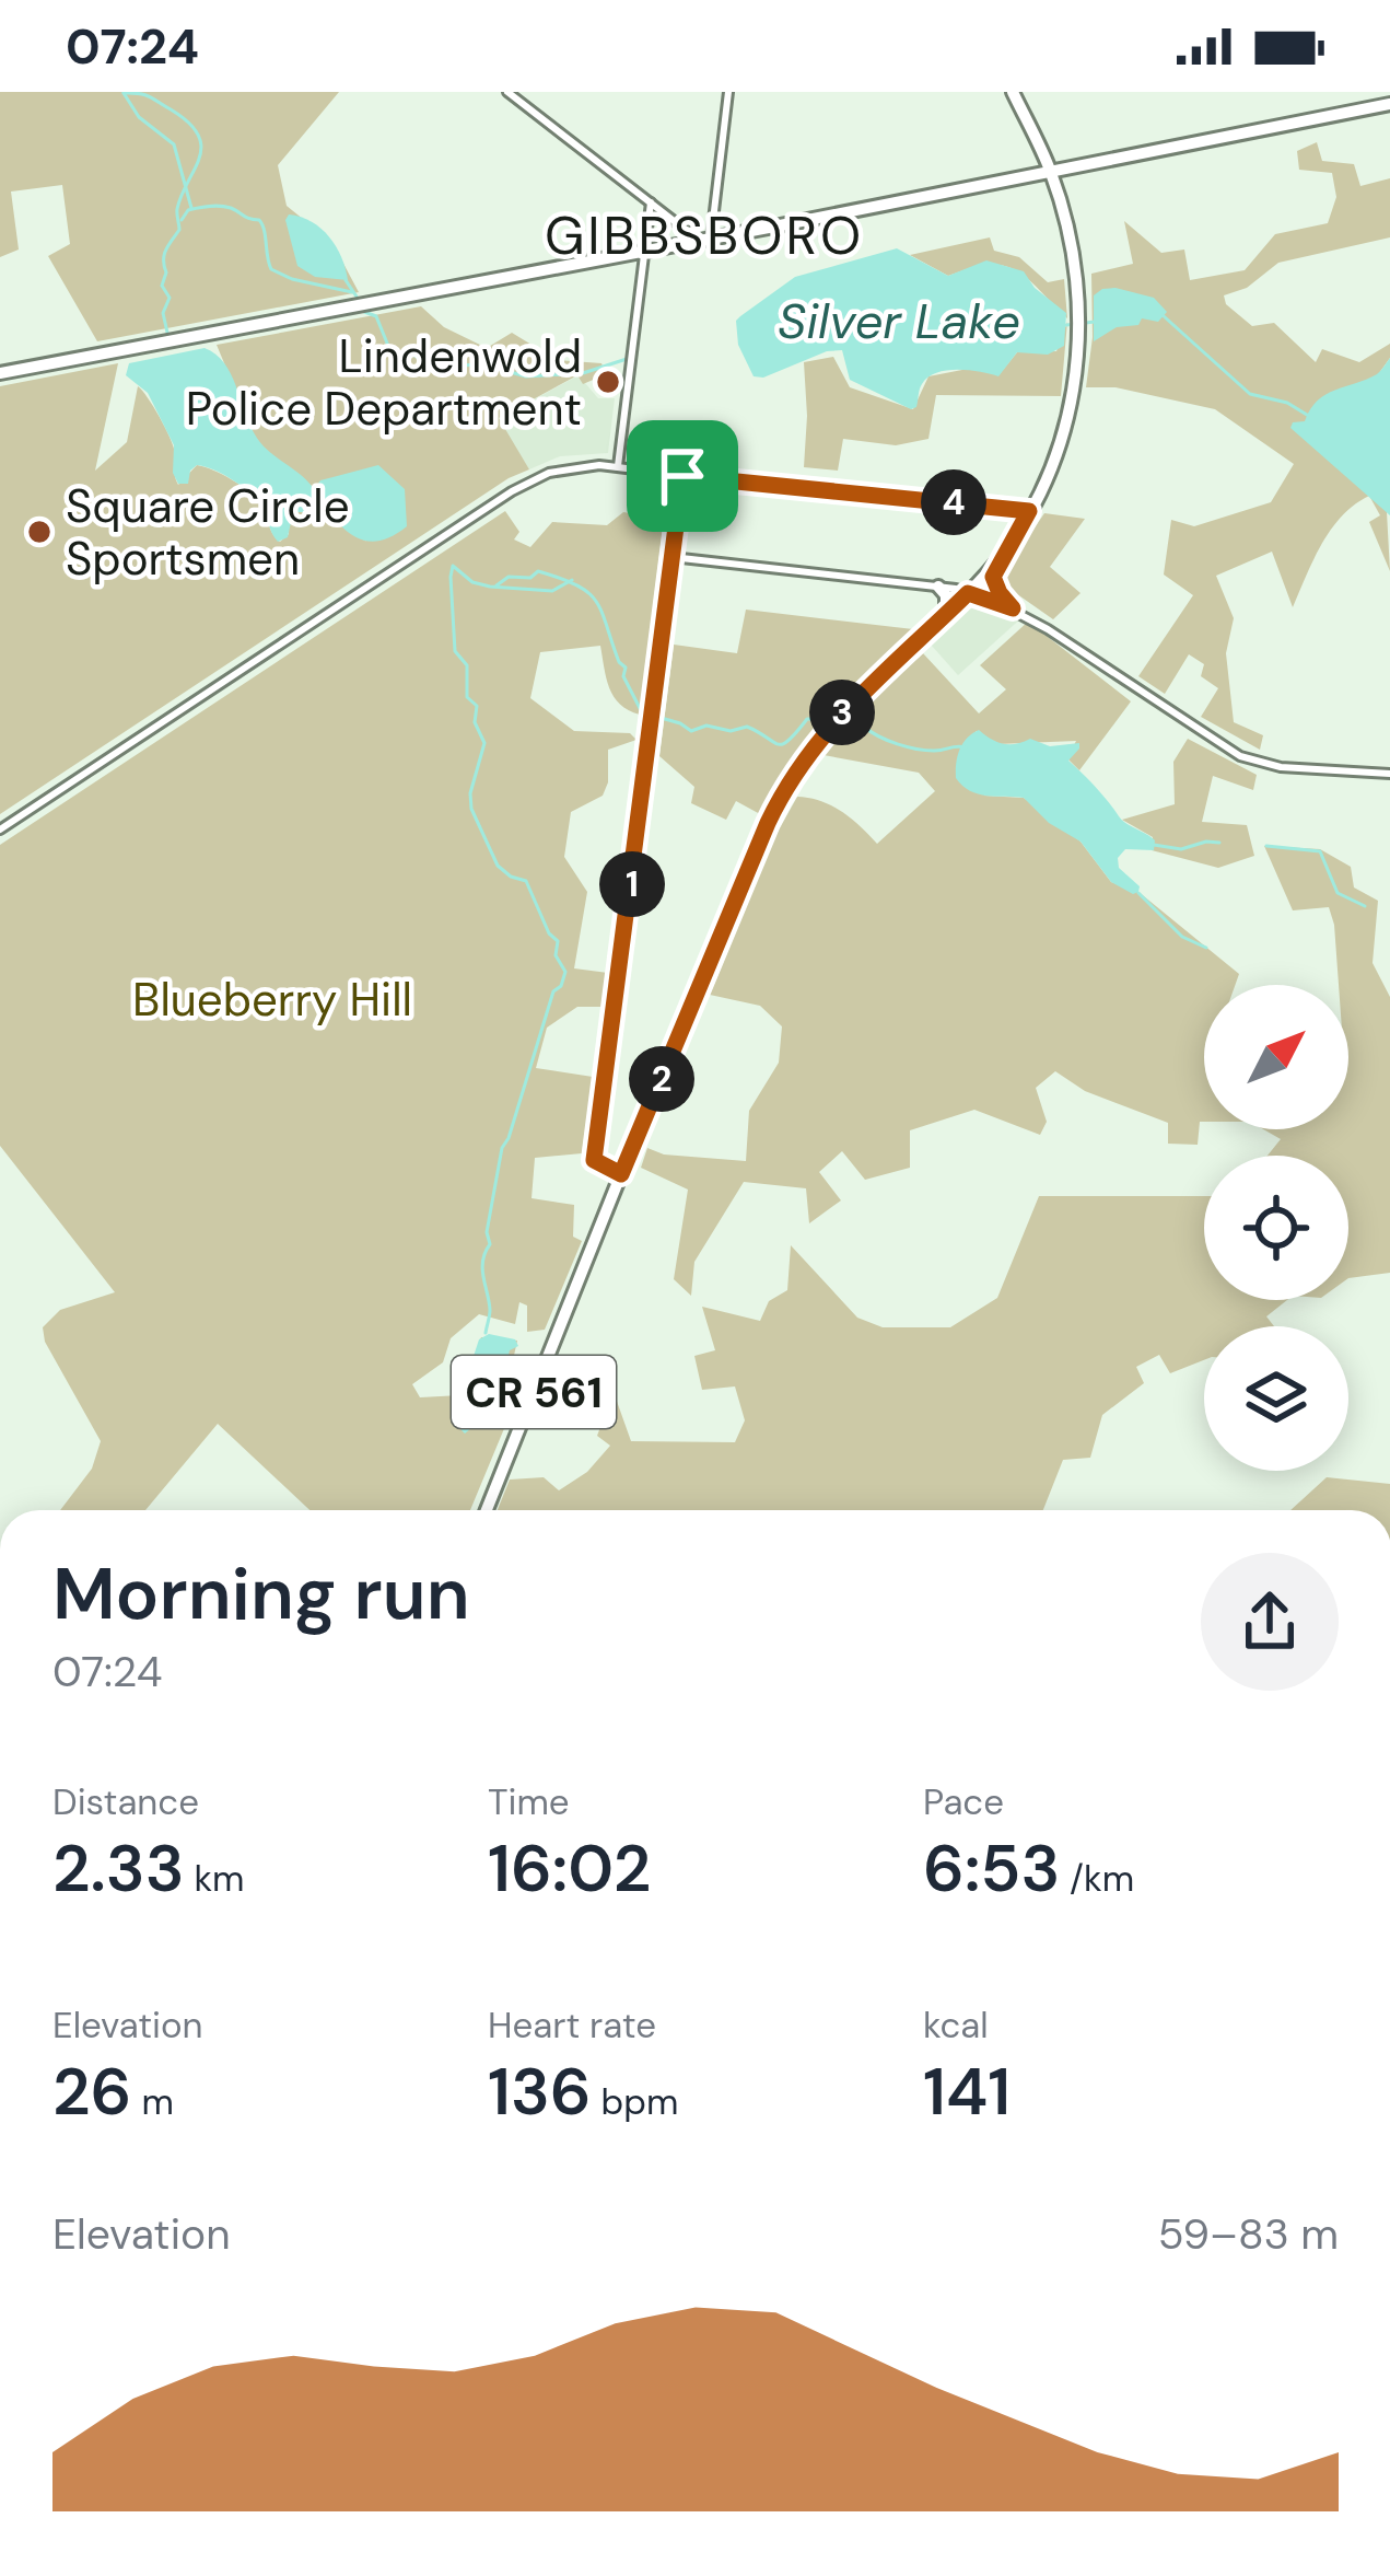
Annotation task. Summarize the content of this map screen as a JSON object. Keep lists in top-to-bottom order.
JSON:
{
  "streets": {
    "main road": ["CR 561"]
  },
  "districts": ["GIBBSBORO"],
  "water": ["Silver Lake"],
  "parks": ["Blueberry Hill"],
  "places": ["Lindenwold Police Department", "Square Circle Sportsmen"],
  "north": "top right",
  "page": {
    "status": "07:24",
    "pins": [
      "4",
      "3",
      "1",
      "2"
    ],
    "heading": ["Morning run", "07:24"],
    "stats": [
      ["Distance", "2.33 km"],
      ["Time", "16:02"],
      ["Pace", "6:53 /km"],
      ["Elevation", "26 m"],
      ["Heart rate", "136 bpm"],
      ["kcal", "141"]
    ],
    "chart": ["Elevation", "59–83 m"]
  }
}
